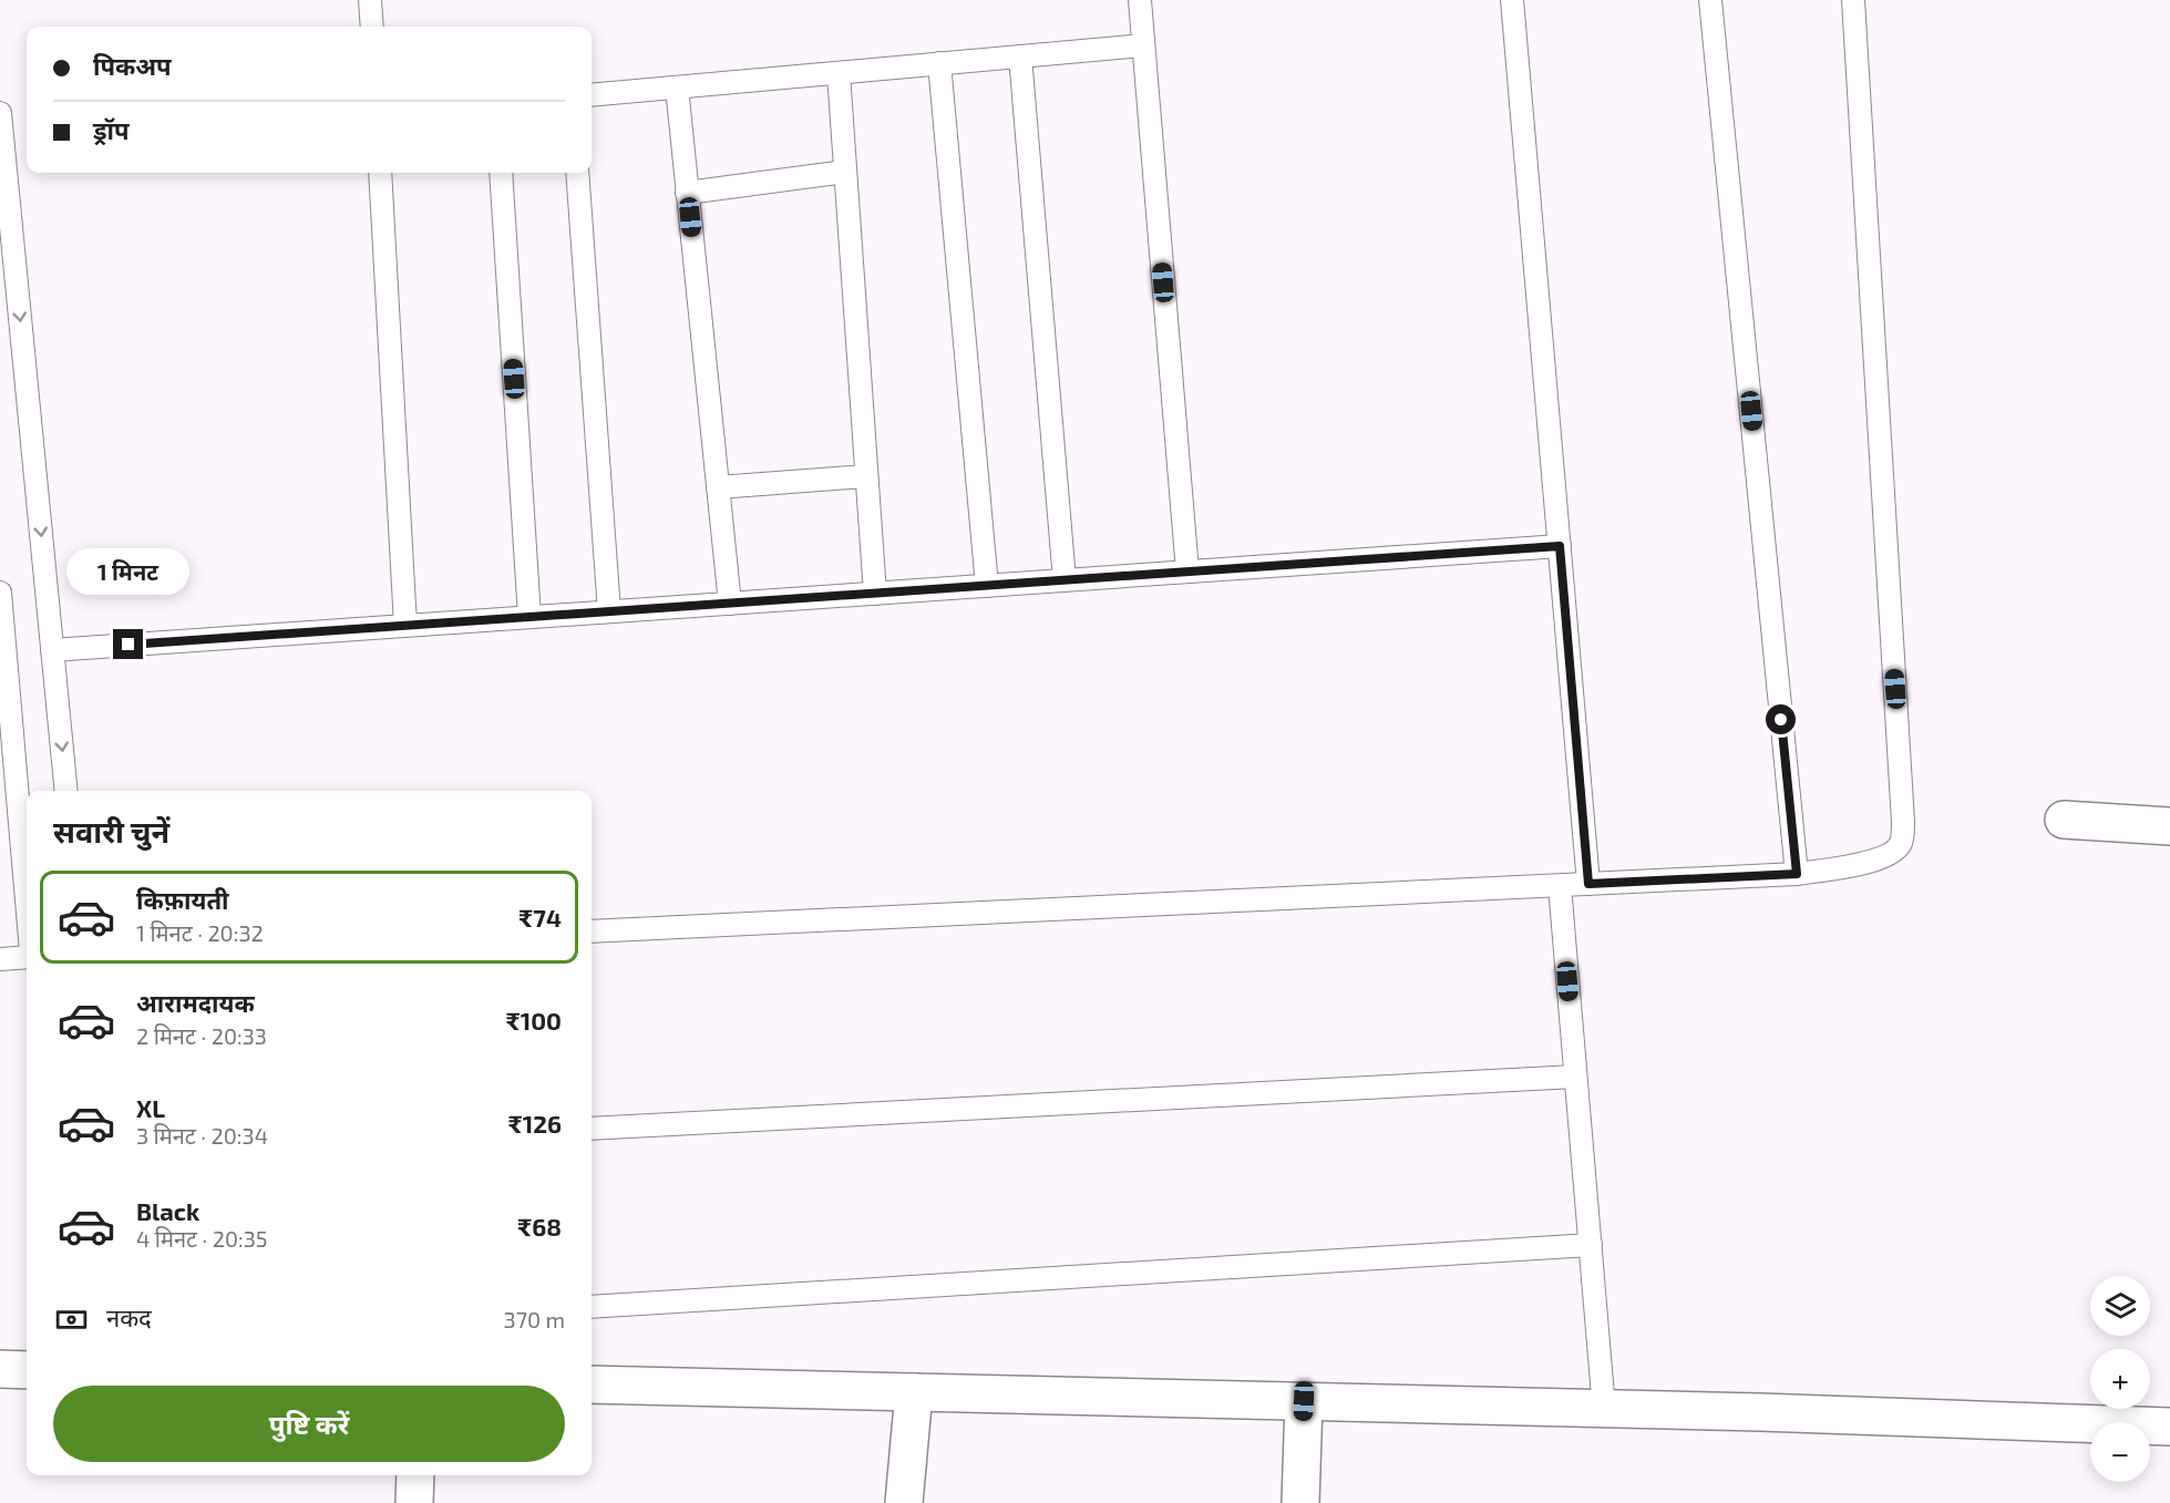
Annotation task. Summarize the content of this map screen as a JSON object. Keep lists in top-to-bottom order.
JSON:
{
  "page": {
    "banner": ["पिकअप", "ड्रॉप"],
    "bubble": "1 मिनट",
    "heading": "सवारी चुनें",
    "list": [
      {
        "name": "किफ़ायती",
        "note": "1 मिनट · 20:32",
        "value": "₹74"
      },
      {
        "name": "आरामदायक",
        "note": "2 मिनट · 20:33",
        "value": "₹100"
      },
      {
        "name": "XL",
        "note": "3 मिनट · 20:34",
        "value": "₹126"
      },
      {
        "name": "Black",
        "note": "4 मिनट · 20:35",
        "value": "₹68"
      }
    ],
    "map_buttons": ["+", "−"],
    "pay": ["नकद", "370 m"],
    "buttons": "पुष्टि करें"
  }
}
